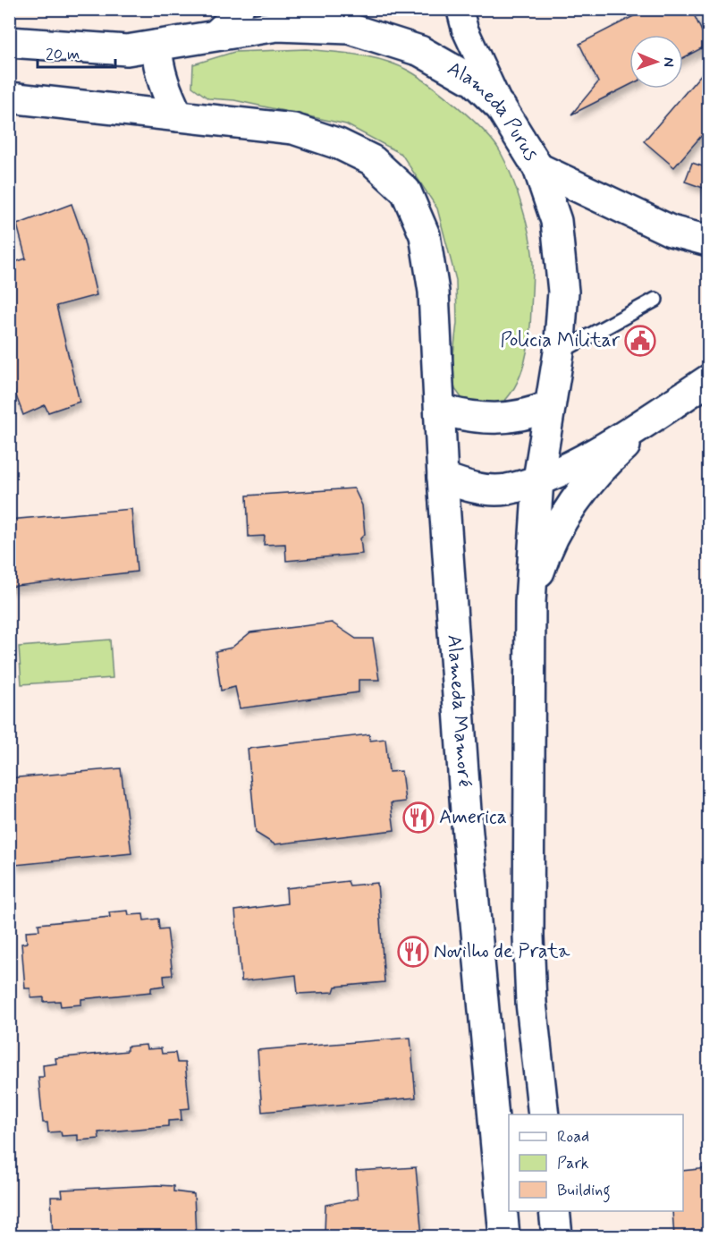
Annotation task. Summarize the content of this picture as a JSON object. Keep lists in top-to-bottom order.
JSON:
{
  "streets": {
    "main road": ["Alameda Purus", "Alameda Mamoré"]
  },
  "places": {
    "public building": ["Policia Militar"],
    "restaurant": ["America", "Novilho de Prata"]
  },
  "legend": ["Road", "Park", "Building"],
  "scale_bar": "20 m",
  "north": "right"
}
